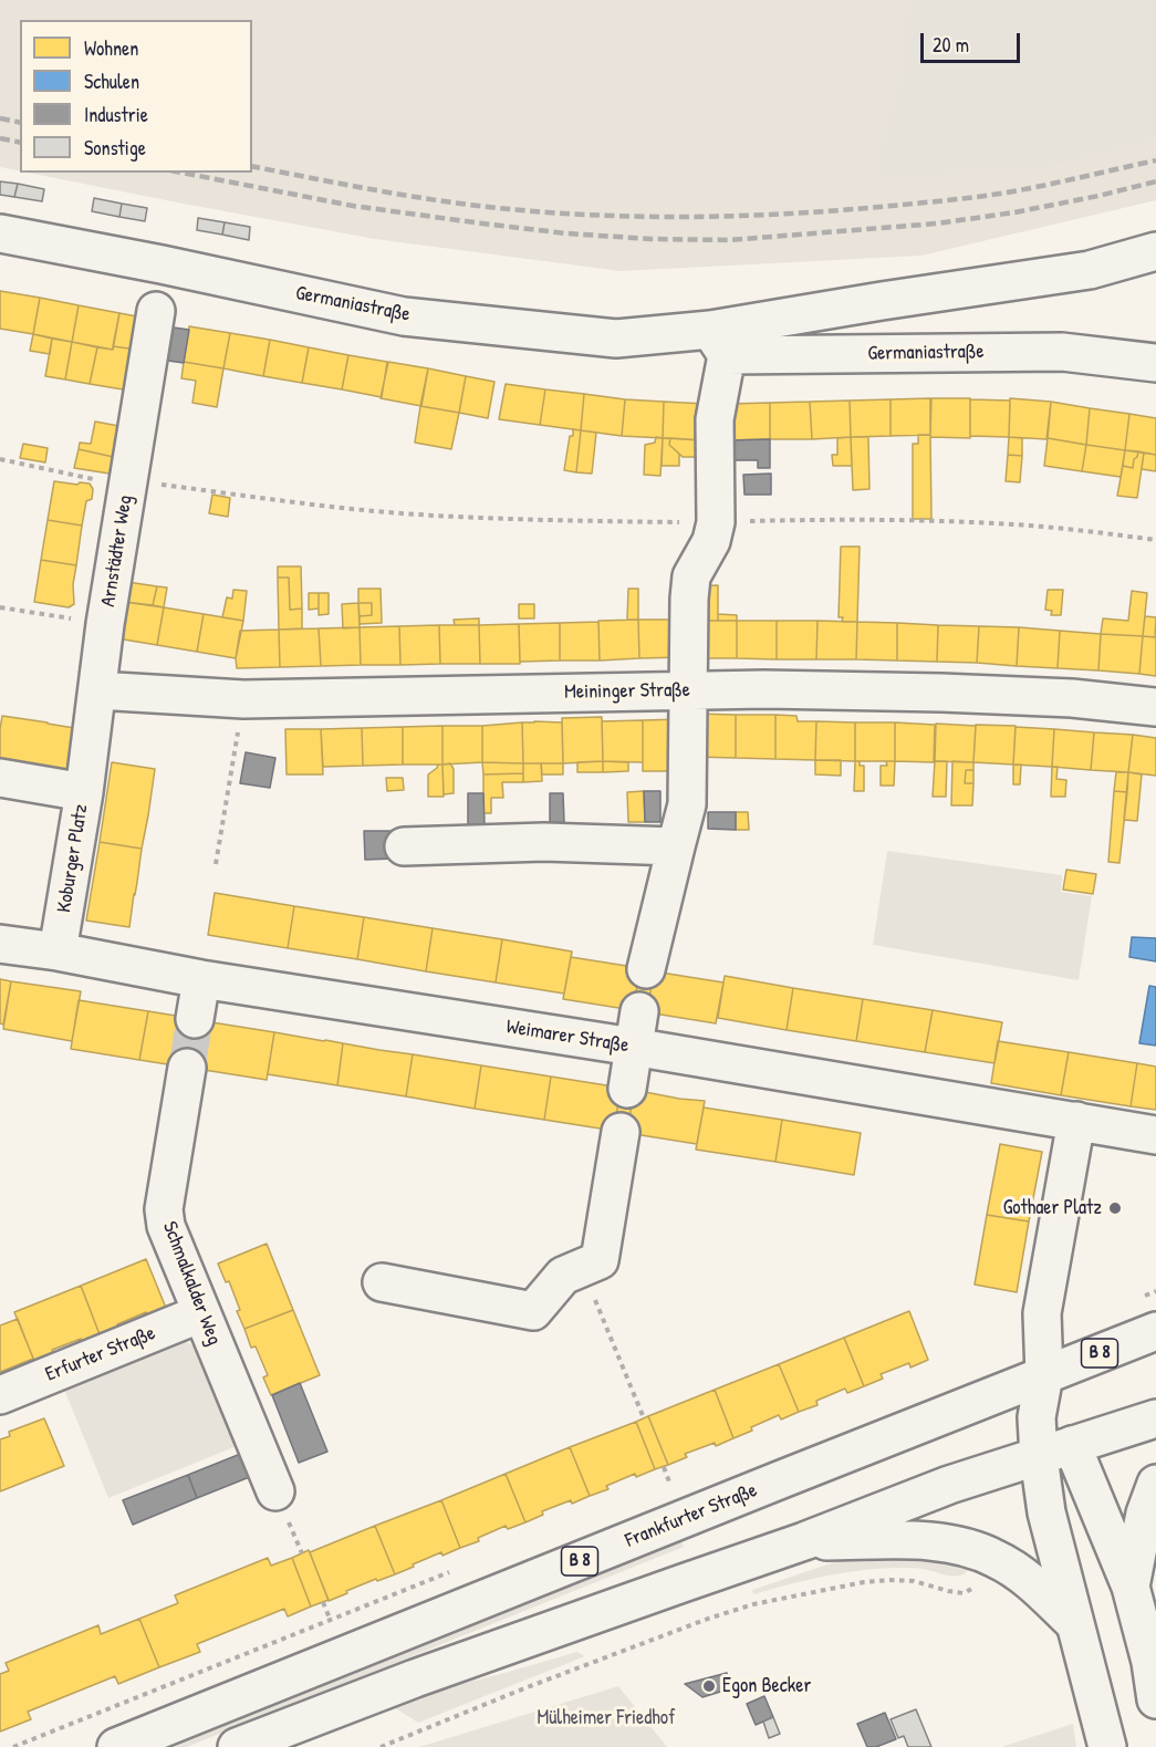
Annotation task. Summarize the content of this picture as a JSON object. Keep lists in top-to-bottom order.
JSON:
{
  "streets": {
    "main road": [
      "Germaniastraße",
      "Arnstädter Weg",
      "Meininger Straße",
      "Koburger Platz",
      "Weimarer Straße",
      "Schmalkalder Weg",
      "B 8",
      "Erfurter Straße",
      "Frankfurter Straße"
    ]
  },
  "crossings": [
    ["Arnstädter Weg", "Meininger Straße"],
    ["Arnstädter Weg", "Koburger Platz"],
    ["Koburger Platz", "Weimarer Straße"],
    ["Schmalkalder Weg", "Erfurter Straße"]
  ],
  "parks": ["Mülheimer Friedhof"],
  "places": ["Gothaer Platz", "Egon Becker"],
  "legend": [
    "Wohnen",
    "Schulen",
    "Industrie",
    "Sonstige"
  ],
  "scale_bar": "20 m"
}
